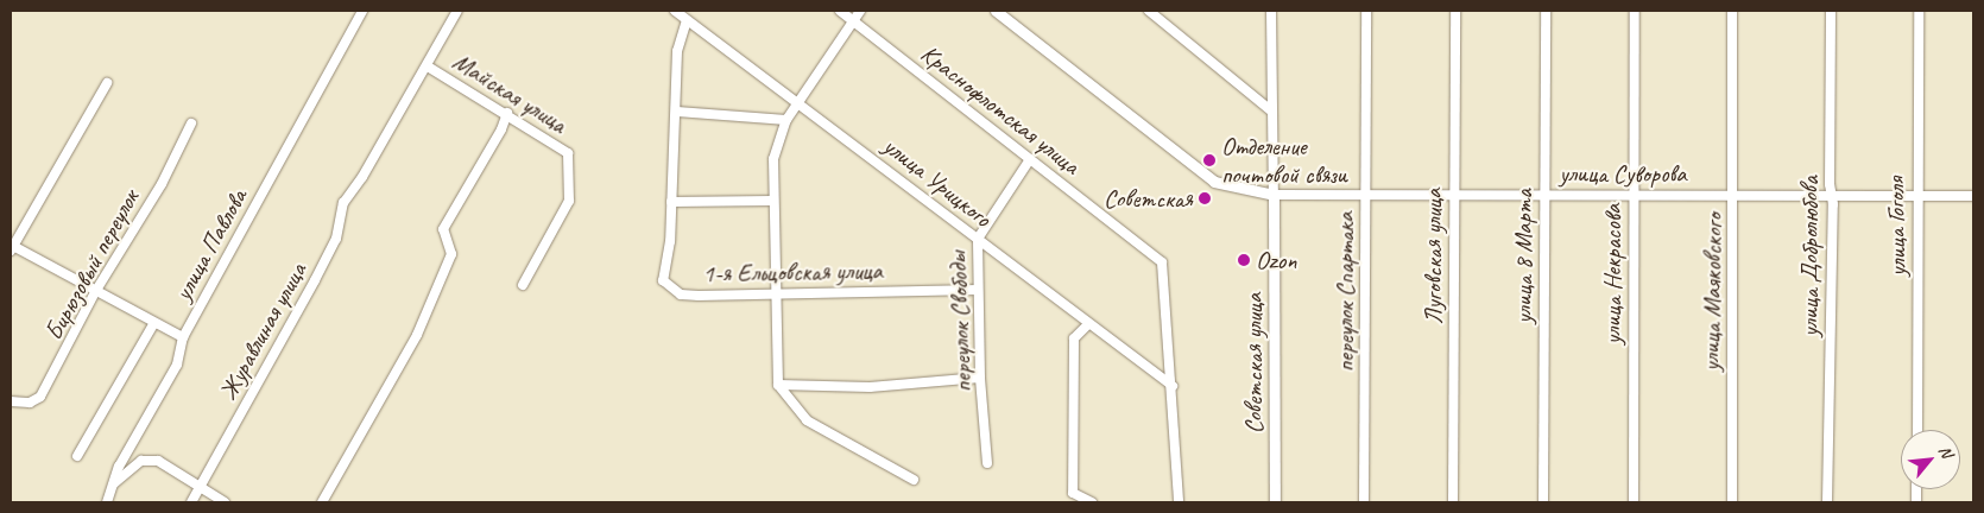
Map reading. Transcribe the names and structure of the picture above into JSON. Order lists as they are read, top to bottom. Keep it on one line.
{"streets":{"street":["Майская улица","Краснофлотская улица","улица Суворова","улица Урицкого","улица Гоголя","улица Павлова","Луговская улица","улица 8 Марта","улица Добролюбова","Бирюзовый переулок","1-я Ельцовская улица","улица Некрасова","переулок Спартака","улица Маяковского","переулок Свободы","Журавлиная улица","Советская улица"]},"crossings":[["Майская улица","Журавлиная улица"],["Краснофлотская улица","улица Урицкого"],["Краснофлотская улица","переулок Свободы"],["улица Суворова","улица Гоголя"],["улица Суворова","Луговская улица"],["улица Суворова","улица 8 Марта"],["улица Суворова","улица Добролюбова"],["улица Суворова","улица Некрасова"],["улица Суворова","переулок Спартака"],["улица Суворова","улица Маяковского"],["улица Суворова","Советская улица"],["улица Урицкого","1-я Ельцовская улица"],["улица Урицкого","переулок Свободы"],["1-я Ельцовская улица","переулок Свободы"]],"places":["Отделение почтовой связи","Советская","Ozon"],"north":"top right"}
